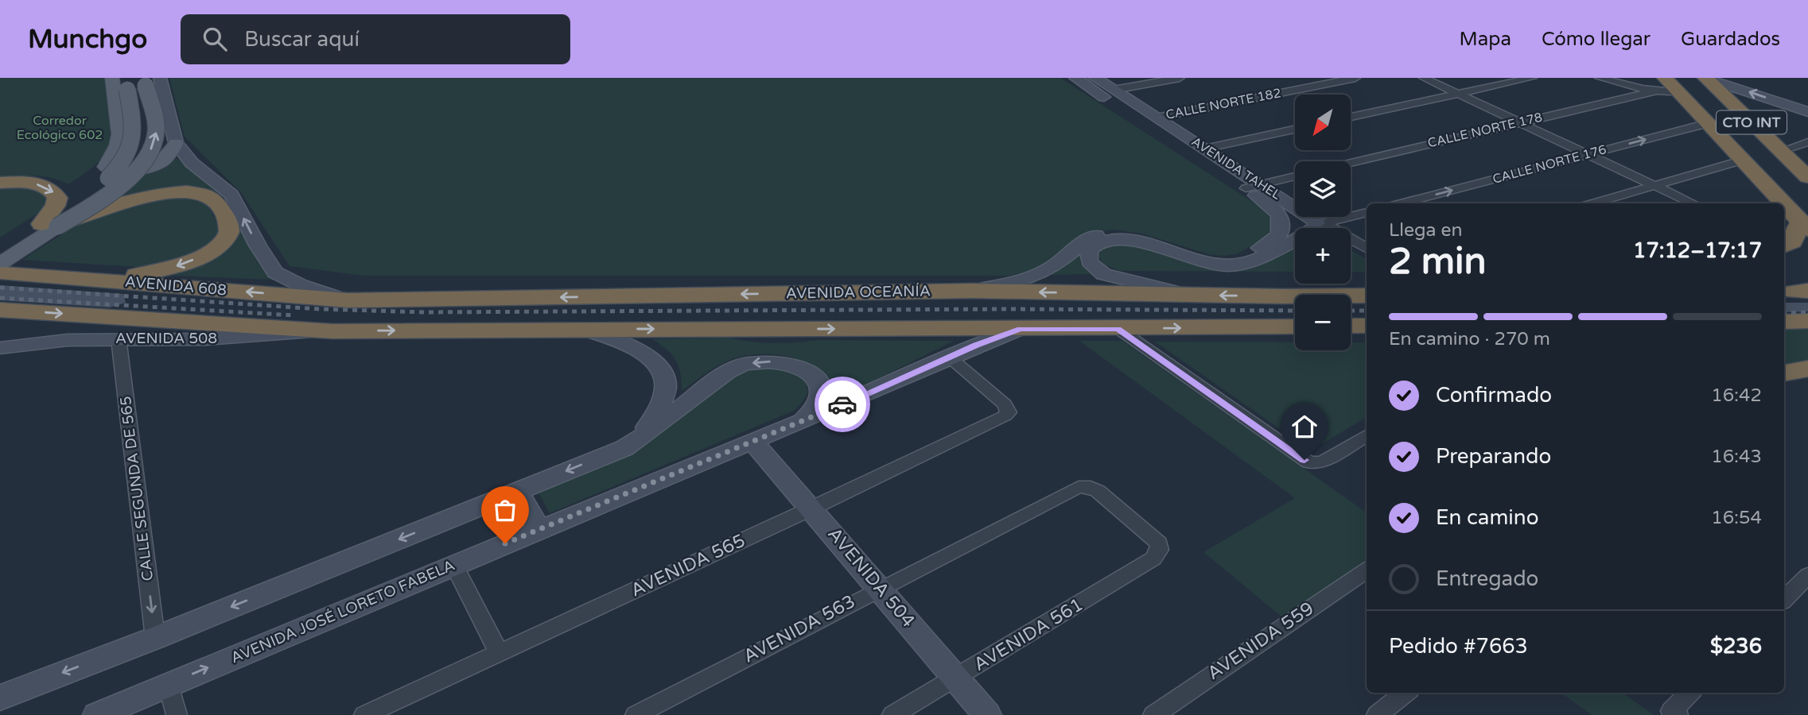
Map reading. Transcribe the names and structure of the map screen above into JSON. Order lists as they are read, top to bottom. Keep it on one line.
{"streets":{"highway":["CTO INT","AVENIDA 608","AVENIDA OCEANÍA"],"main road":["AVENIDA TAHEL","AVENIDA 508","AVENIDA 504","AVENIDA JOSÉ LORETO FABELA"],"street":["CALLE NORTE 182","CALLE NORTE 178","CALLE NORTE 176","CALLE SEGUNDA DE 565","AVENIDA 565","AVENIDA 563","AVENIDA 561","AVENIDA 559"]},"crossings":[["CALLE NORTE 182","AVENIDA TAHEL"],["CTO INT","CALLE NORTE 178"],["CTO INT","CALLE NORTE 176"],["AVENIDA TAHEL","AVENIDA OCEANÍA"],["AVENIDA 608","AVENIDA OCEANÍA"],["AVENIDA 508","CALLE SEGUNDA DE 565"],["AVENIDA 565","AVENIDA 504"],["AVENIDA 565","AVENIDA JOSÉ LORETO FABELA"],["AVENIDA 504","AVENIDA JOSÉ LORETO FABELA"],["AVENIDA 504","AVENIDA 563"],["AVENIDA 504","AVENIDA 561"],["AVENIDA 563","AVENIDA 561"]],"one_way":["CALLE SEGUNDA DE 565"],"parks":["Corredor Ecológico 602"],"north":"bottom left","page":{"header":"Munchgo","search":"Buscar aquí","nav":["Mapa","Cómo llegar","Guardados"],"map_buttons":["+","−"],"heading":["2 min","Llega en","17:12–17:17"],"panel":["Pedido #7663","$236"],"bar":"En camino · 270 m","list":[["Confirmado","16:42"],["Preparando","16:43"],["En camino","16:54"],"Entregado"]}}
